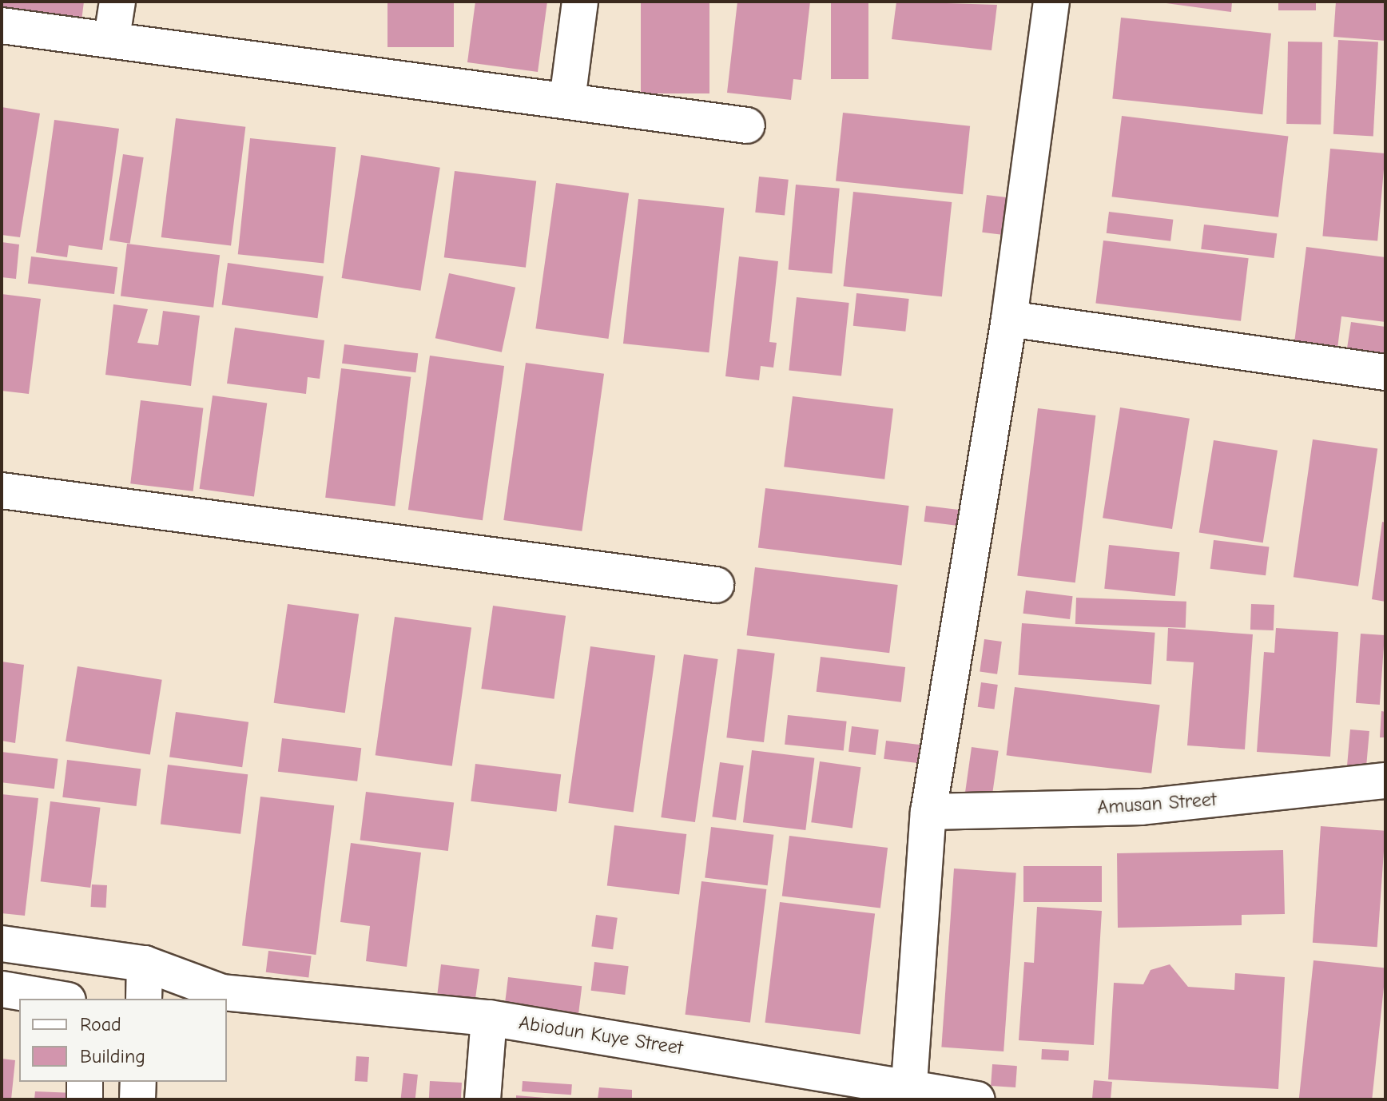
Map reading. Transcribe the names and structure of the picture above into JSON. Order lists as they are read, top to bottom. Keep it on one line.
{"streets":{"street":["Amusan Street","Abiodun Kuye Street"]},"legend":["Road","Building"]}
